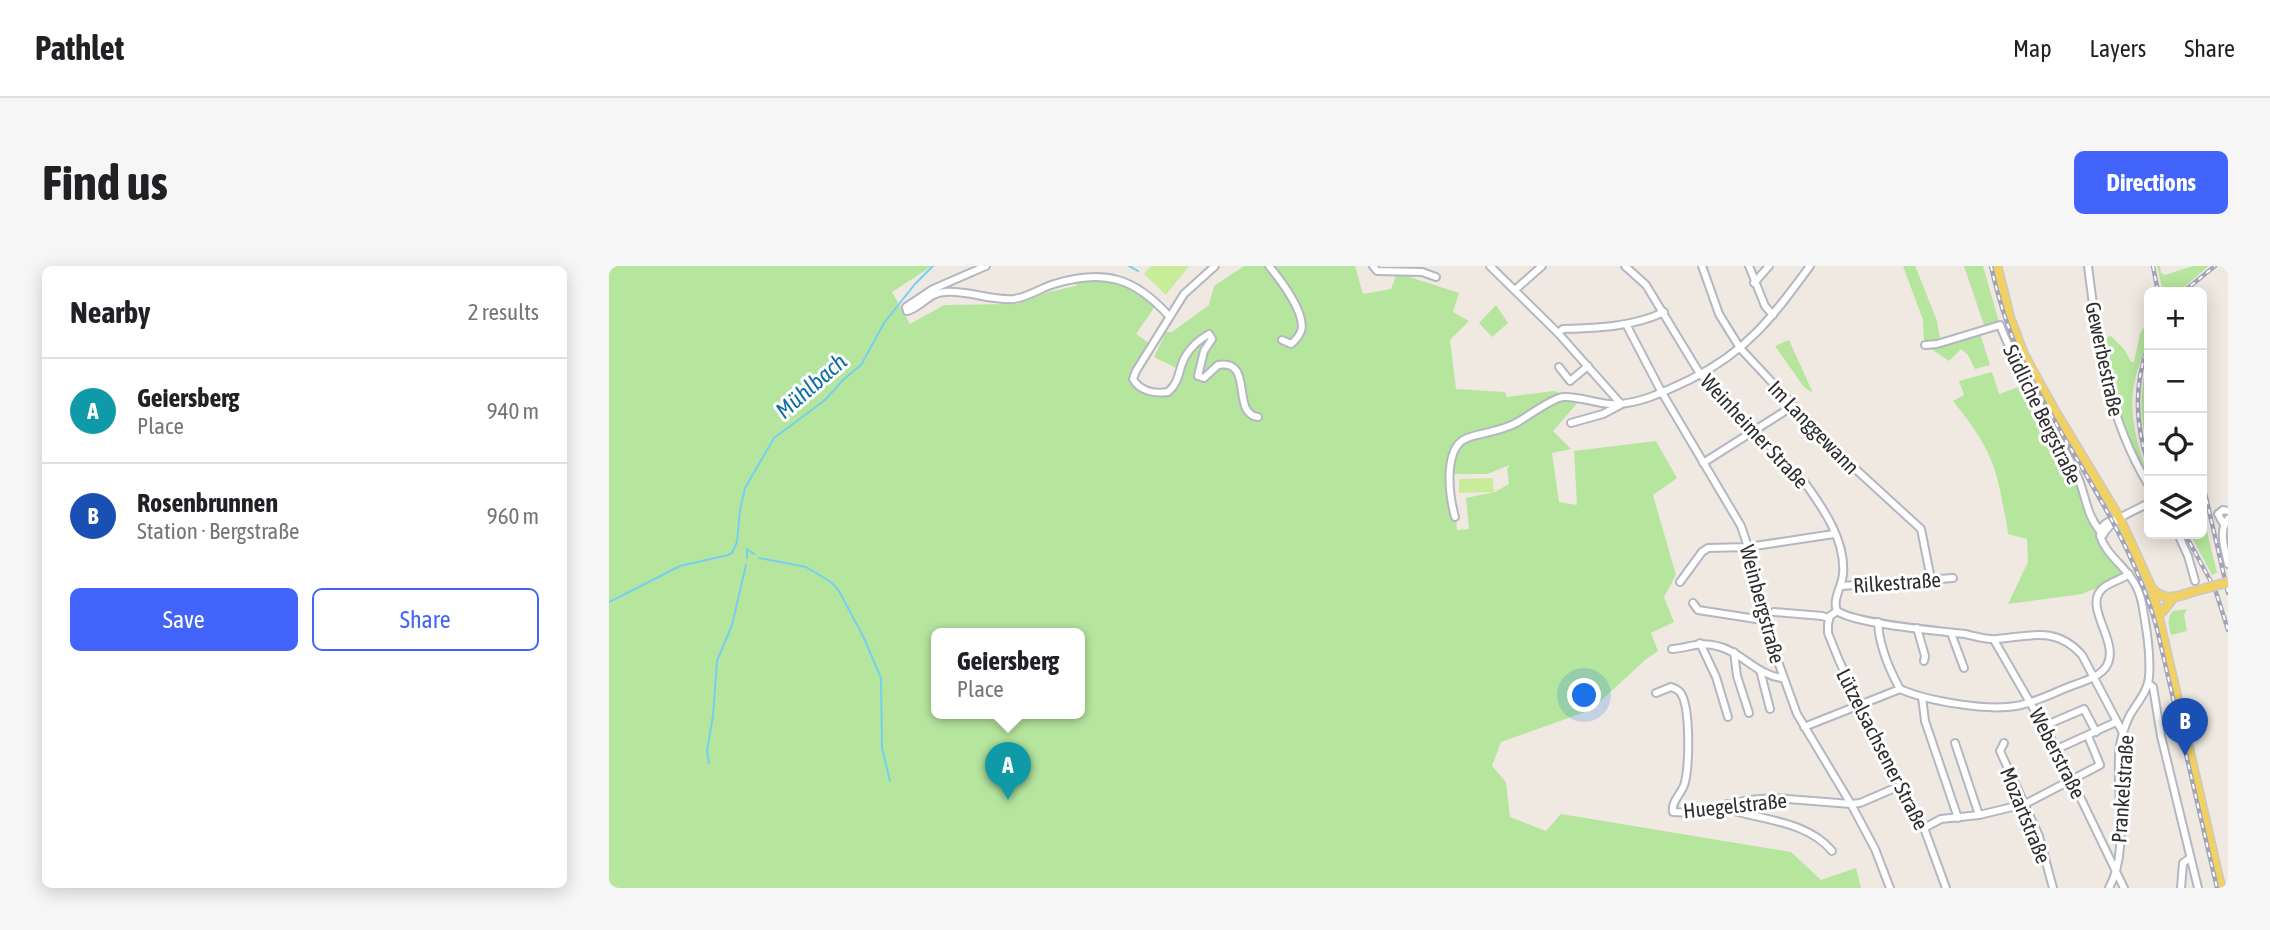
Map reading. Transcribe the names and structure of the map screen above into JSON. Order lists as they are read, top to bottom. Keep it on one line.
{"streets":{"street":["Gewerbestraße","Südliche Bergstraße","Im Langgewann","Weinheimer Straße","Rilkestraße","Weinbergstraße","Lützelsachsener Straße","Weberstraße","Prankelstraße","Huegelstraße","Mozartstraße"]},"crossings":[["Südliche Bergstraße","Prankelstraße"],["Im Langgewann","Rilkestraße"],["Weinheimer Straße","Rilkestraße"],["Weinbergstraße","Huegelstraße"],["Lützelsachsener Straße","Huegelstraße"],["Weberstraße","Prankelstraße"]],"water":["Mühlbach"],"page":{"header":"Pathlet","nav":["Map","Layers","Share"],"buttons":["Directions",["Save","Share"]],"title":"Find us","heading":["Nearby","2 results"],"map_buttons":["+","−"],"list":[{"mark":"A","name":"Geiersberg","note":"Place","value":"940 m"},{"mark":"B","name":"Rosenbrunnen","note":"Station · Bergstraße","value":"960 m"}],"popup":["Geiersberg","Place"],"pins":["B","A"]}}
